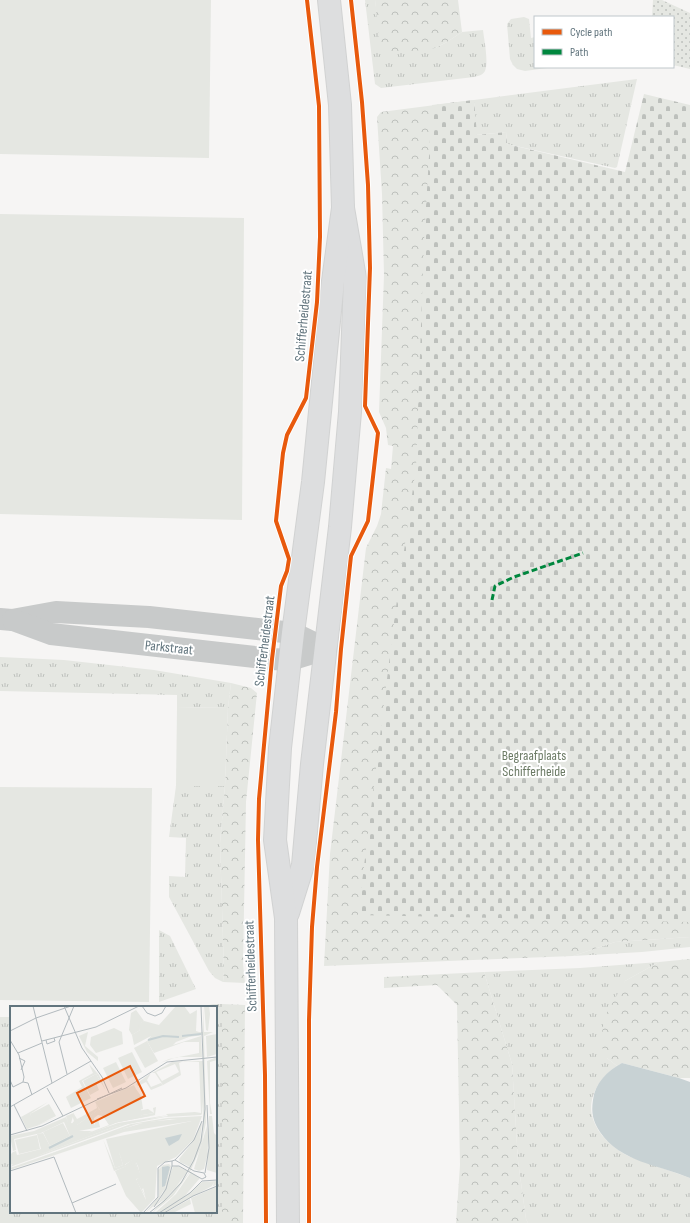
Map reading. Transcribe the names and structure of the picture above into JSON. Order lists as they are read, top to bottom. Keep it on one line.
{"streets":{"street":["Schifferheidestraat","Parkstraat"]},"crossings":[["Schifferheidestraat","Parkstraat"]],"parks":["Begraafplaats Schifferheide"],"legend":["Cycle path","Path"]}
